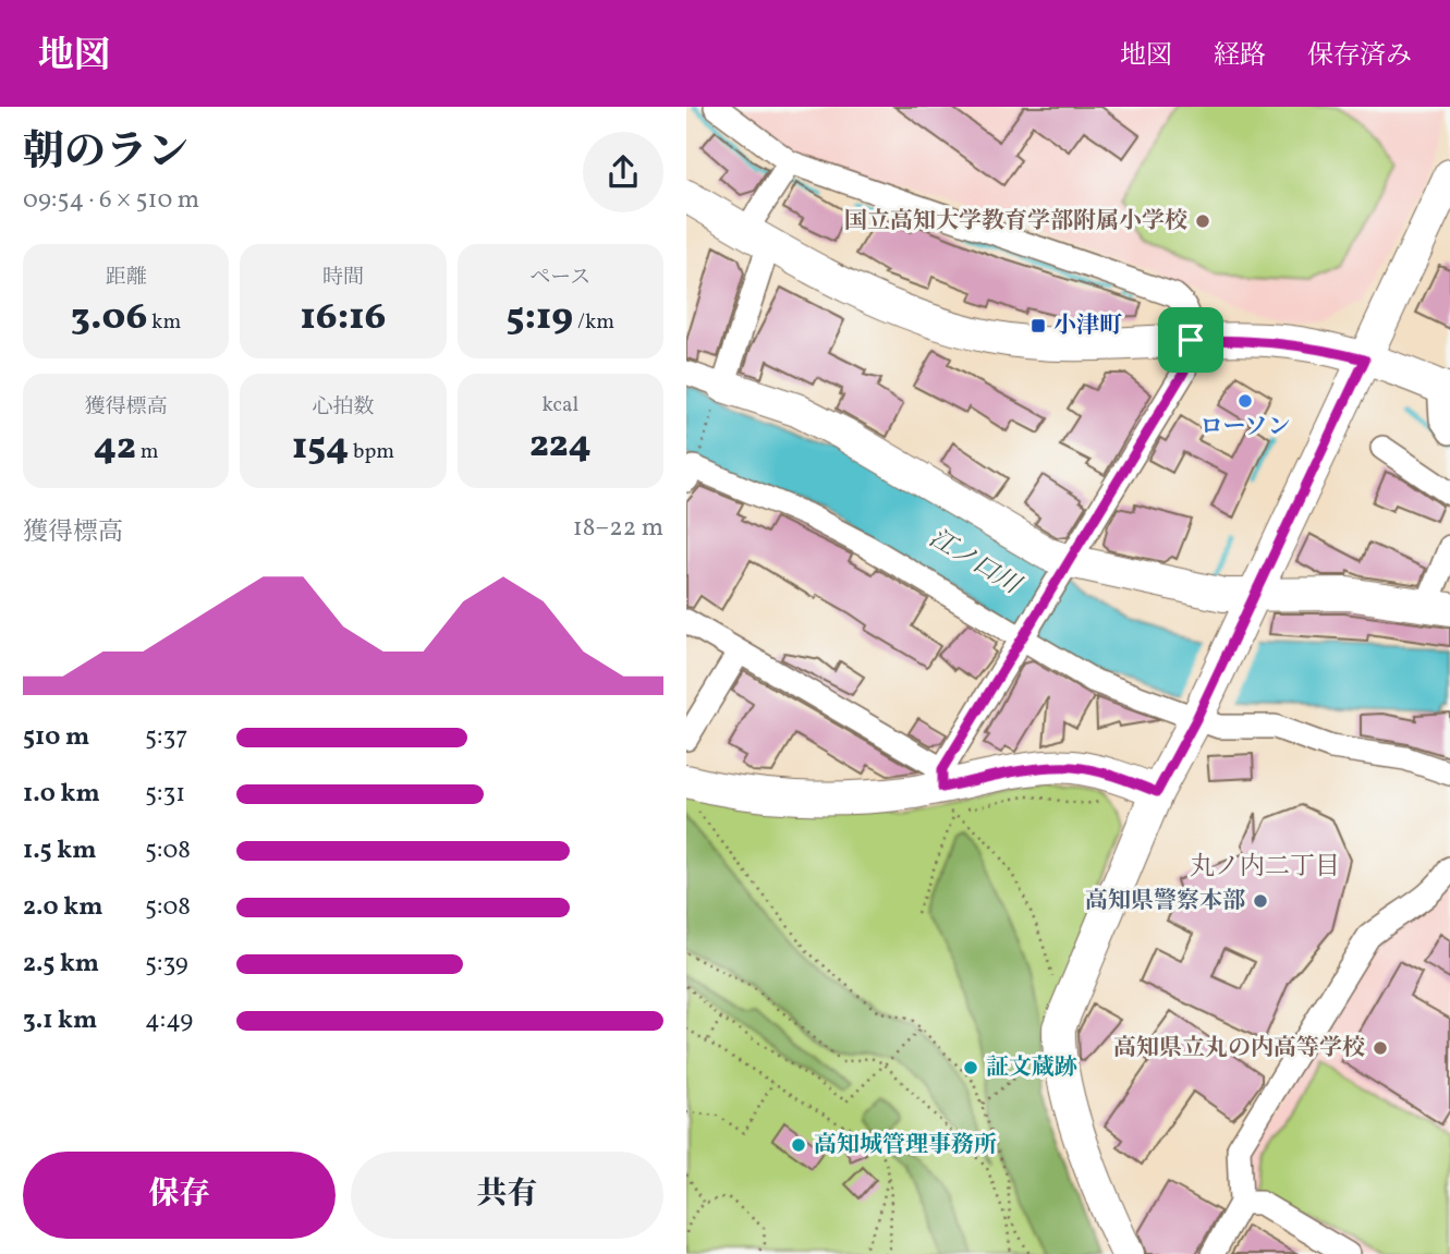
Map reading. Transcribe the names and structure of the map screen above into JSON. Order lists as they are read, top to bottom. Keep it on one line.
{"districts":["丸ノ内二丁目"],"water":["江ノ口川"],"places":{"other":["国立高知大学教育学部附属小学校","ローソン","高知県警察本部","高知県立丸の内高等学校","証文蔵跡","高知城管理事務所"],"transit":["小津町"]},"page":{"header":"地図","nav":["地図","経路","保存済み"],"heading":["朝のラン","09:54 · 6 × 510 m"],"stats":[["距離","3.06 km"],["時間","16:16"],["ペース","5:19 /km"],["獲得標高","42 m"],["心拍数","154 bpm"],["kcal","224"]],"chart":["獲得標高","18–22 m"],"list":[{"name":"510 m","note":"5:37"},{"name":"1.0 km","note":"5:31"},{"name":"1.5 km","note":"5:08"},{"name":"2.0 km","note":"5:08"},{"name":"2.5 km","note":"5:39"},{"name":"3.1 km","note":"4:49"}],"buttons":["保存","共有"]}}
